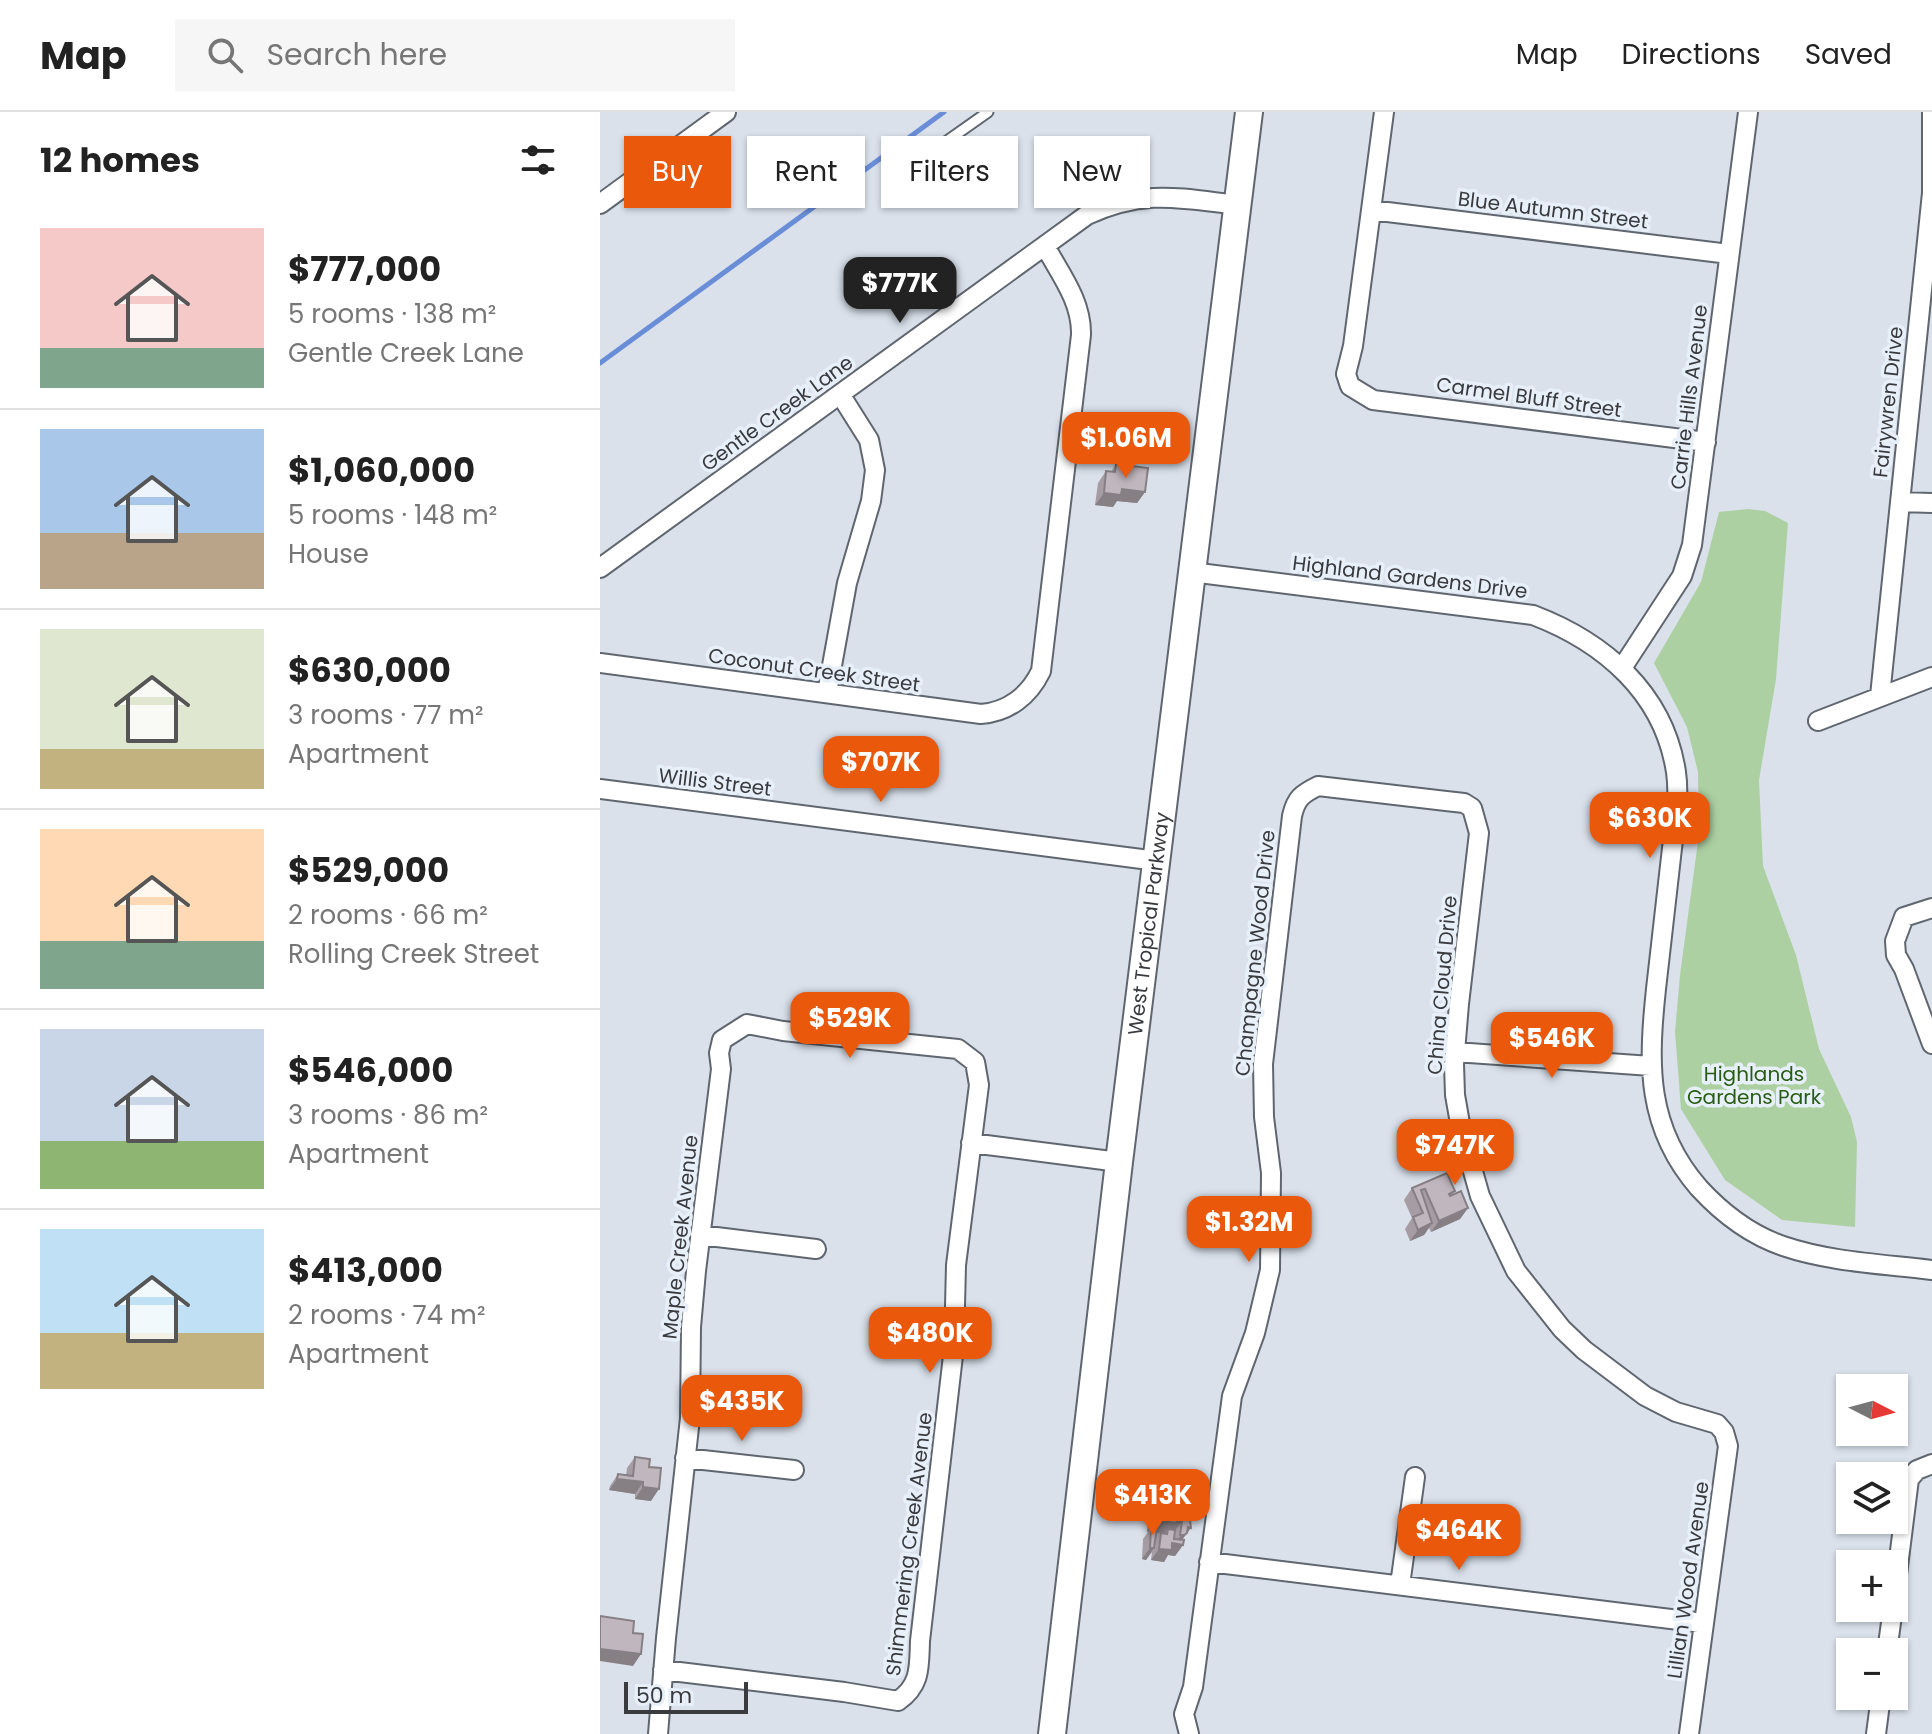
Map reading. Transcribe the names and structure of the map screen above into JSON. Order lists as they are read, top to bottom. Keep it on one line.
{"streets":{"main road":["West Tropical Parkway"],"street":["Blue Autumn Street","Carmel Bluff Street","Carrie Hills Avenue","Fairywren Drive","Gentle Creek Lane","Highland Gardens Drive","Coconut Creek Street","Willis Street","Champagne Wood Drive","China Cloud Drive","Maple Creek Avenue","Shimmering Creek Avenue","Lillian Wood Avenue"]},"crossings":[["Blue Autumn Street","Carmel Bluff Street"],["Blue Autumn Street","Carrie Hills Avenue"],["Carmel Bluff Street","Carrie Hills Avenue"],["Carrie Hills Avenue","Highland Gardens Drive"],["Gentle Creek Lane","Coconut Creek Street"],["Gentle Creek Lane","West Tropical Parkway"],["Highland Gardens Drive","West Tropical Parkway"],["Willis Street","West Tropical Parkway"],["Champagne Wood Drive","China Cloud Drive"],["China Cloud Drive","Lillian Wood Avenue"],["Maple Creek Avenue","Shimmering Creek Avenue"]],"parks":["Highlands Gardens Park"],"scale_bar":"50 m","north":"right","page":{"header":"Map","search":"Search here","nav":["Map","Directions","Saved"],"heading":"12 homes","chip":["Buy","Rent","Filters","New"],"list":[{"name":"$777,000","note":"5 rooms · 138 m² · Gentle Creek Lane"},{"name":"$1,060,000","note":"5 rooms · 148 m² · House"},{"name":"$630,000","note":"3 rooms · 77 m² · Apartment"},{"name":"$529,000","note":"2 rooms · 66 m² · Rolling Creek Street"},{"name":"$546,000","note":"3 rooms · 86 m² · Apartment"},{"name":"$413,000","note":"2 rooms · 74 m² · Apartment"}],"price":["$777K","$1.06M","$707K","$630K","$529K","$546K","$747K","$1.32M","$480K","$435K","$413K","$464K"],"map_buttons":["+","−"],"scale":"50 m"}}
